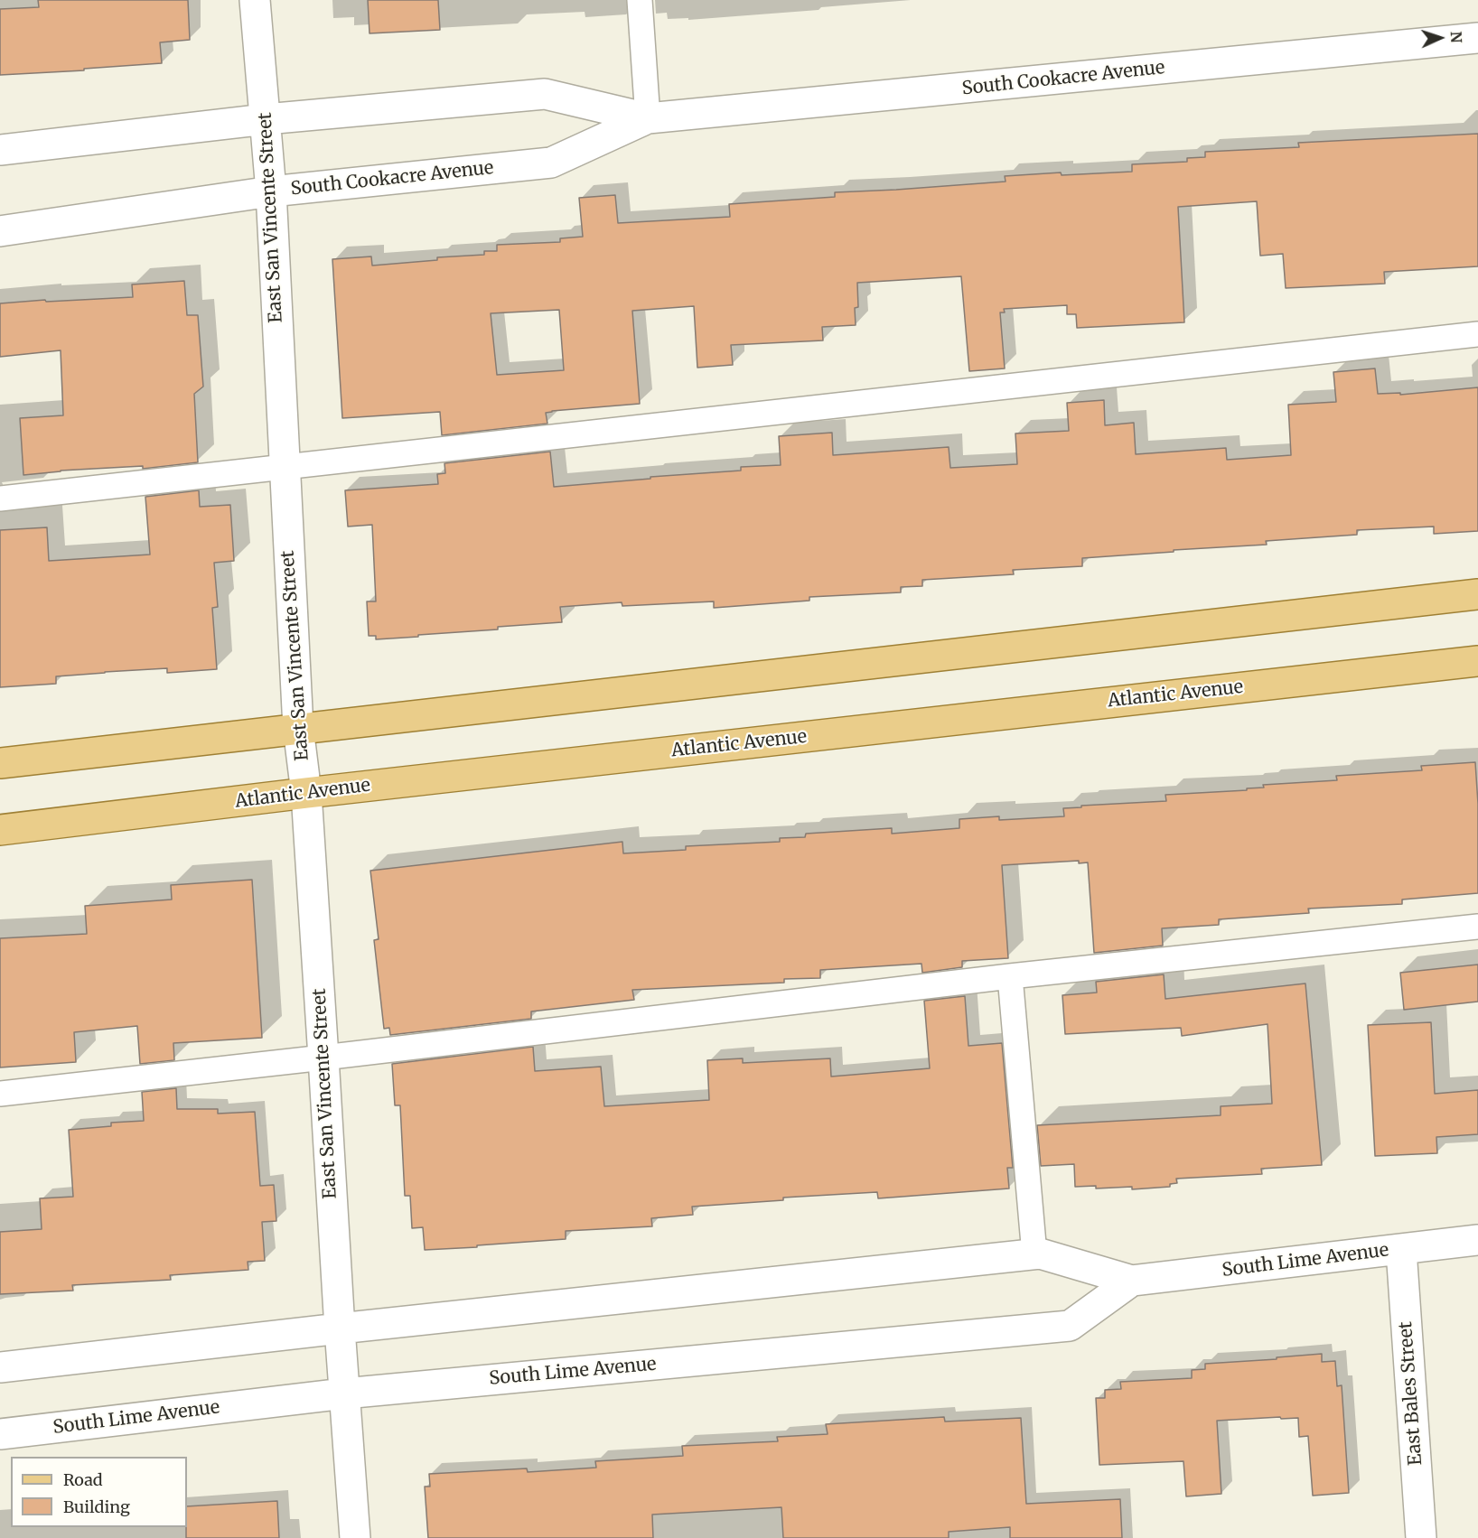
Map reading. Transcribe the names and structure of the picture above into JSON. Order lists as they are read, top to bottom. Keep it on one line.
{"streets":{"main road":["Atlantic Avenue"],"street":["South Cookacre Avenue","East San Vincente Street","South Lime Avenue","East Bales Street"]},"crossings":[["South Cookacre Avenue","East San Vincente Street"],["East San Vincente Street","Atlantic Avenue"],["East San Vincente Street","South Lime Avenue"],["South Lime Avenue","East Bales Street"]],"legend":["Road","Building"],"north":"right"}
